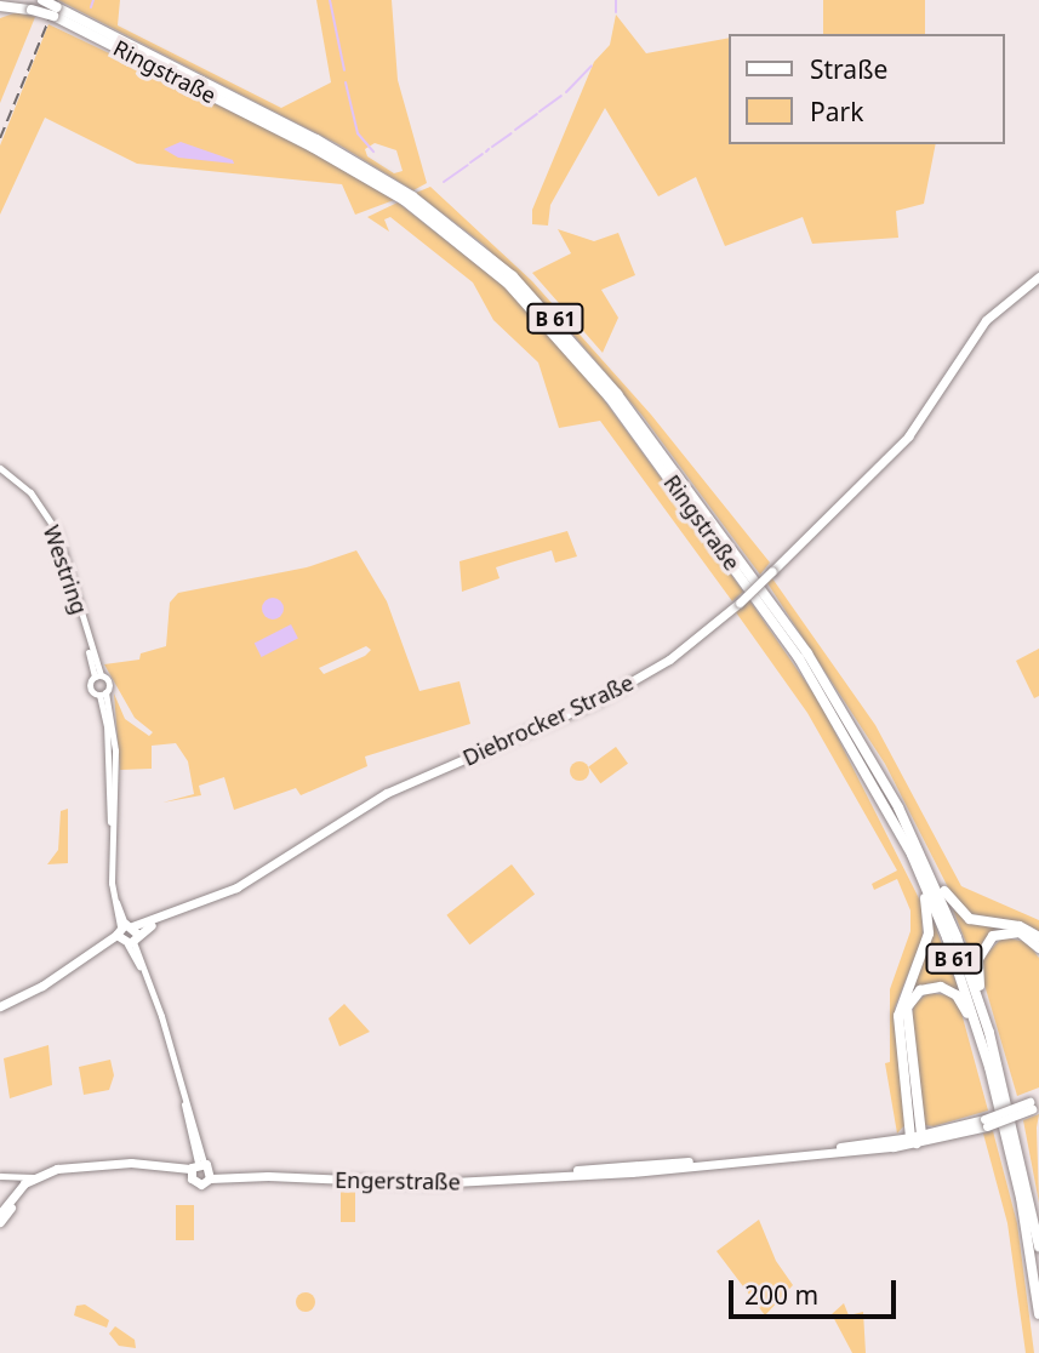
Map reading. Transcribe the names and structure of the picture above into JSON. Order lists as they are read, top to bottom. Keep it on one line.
{"streets":{"highway":["Ringstraße","B 61"],"main road":["Diebrocker Straße","Engerstraße"],"street":["Westring"]},"crossings":[["Ringstraße","B 61"]],"legend":["Straße","Park"],"scale_bar":"200 m"}
